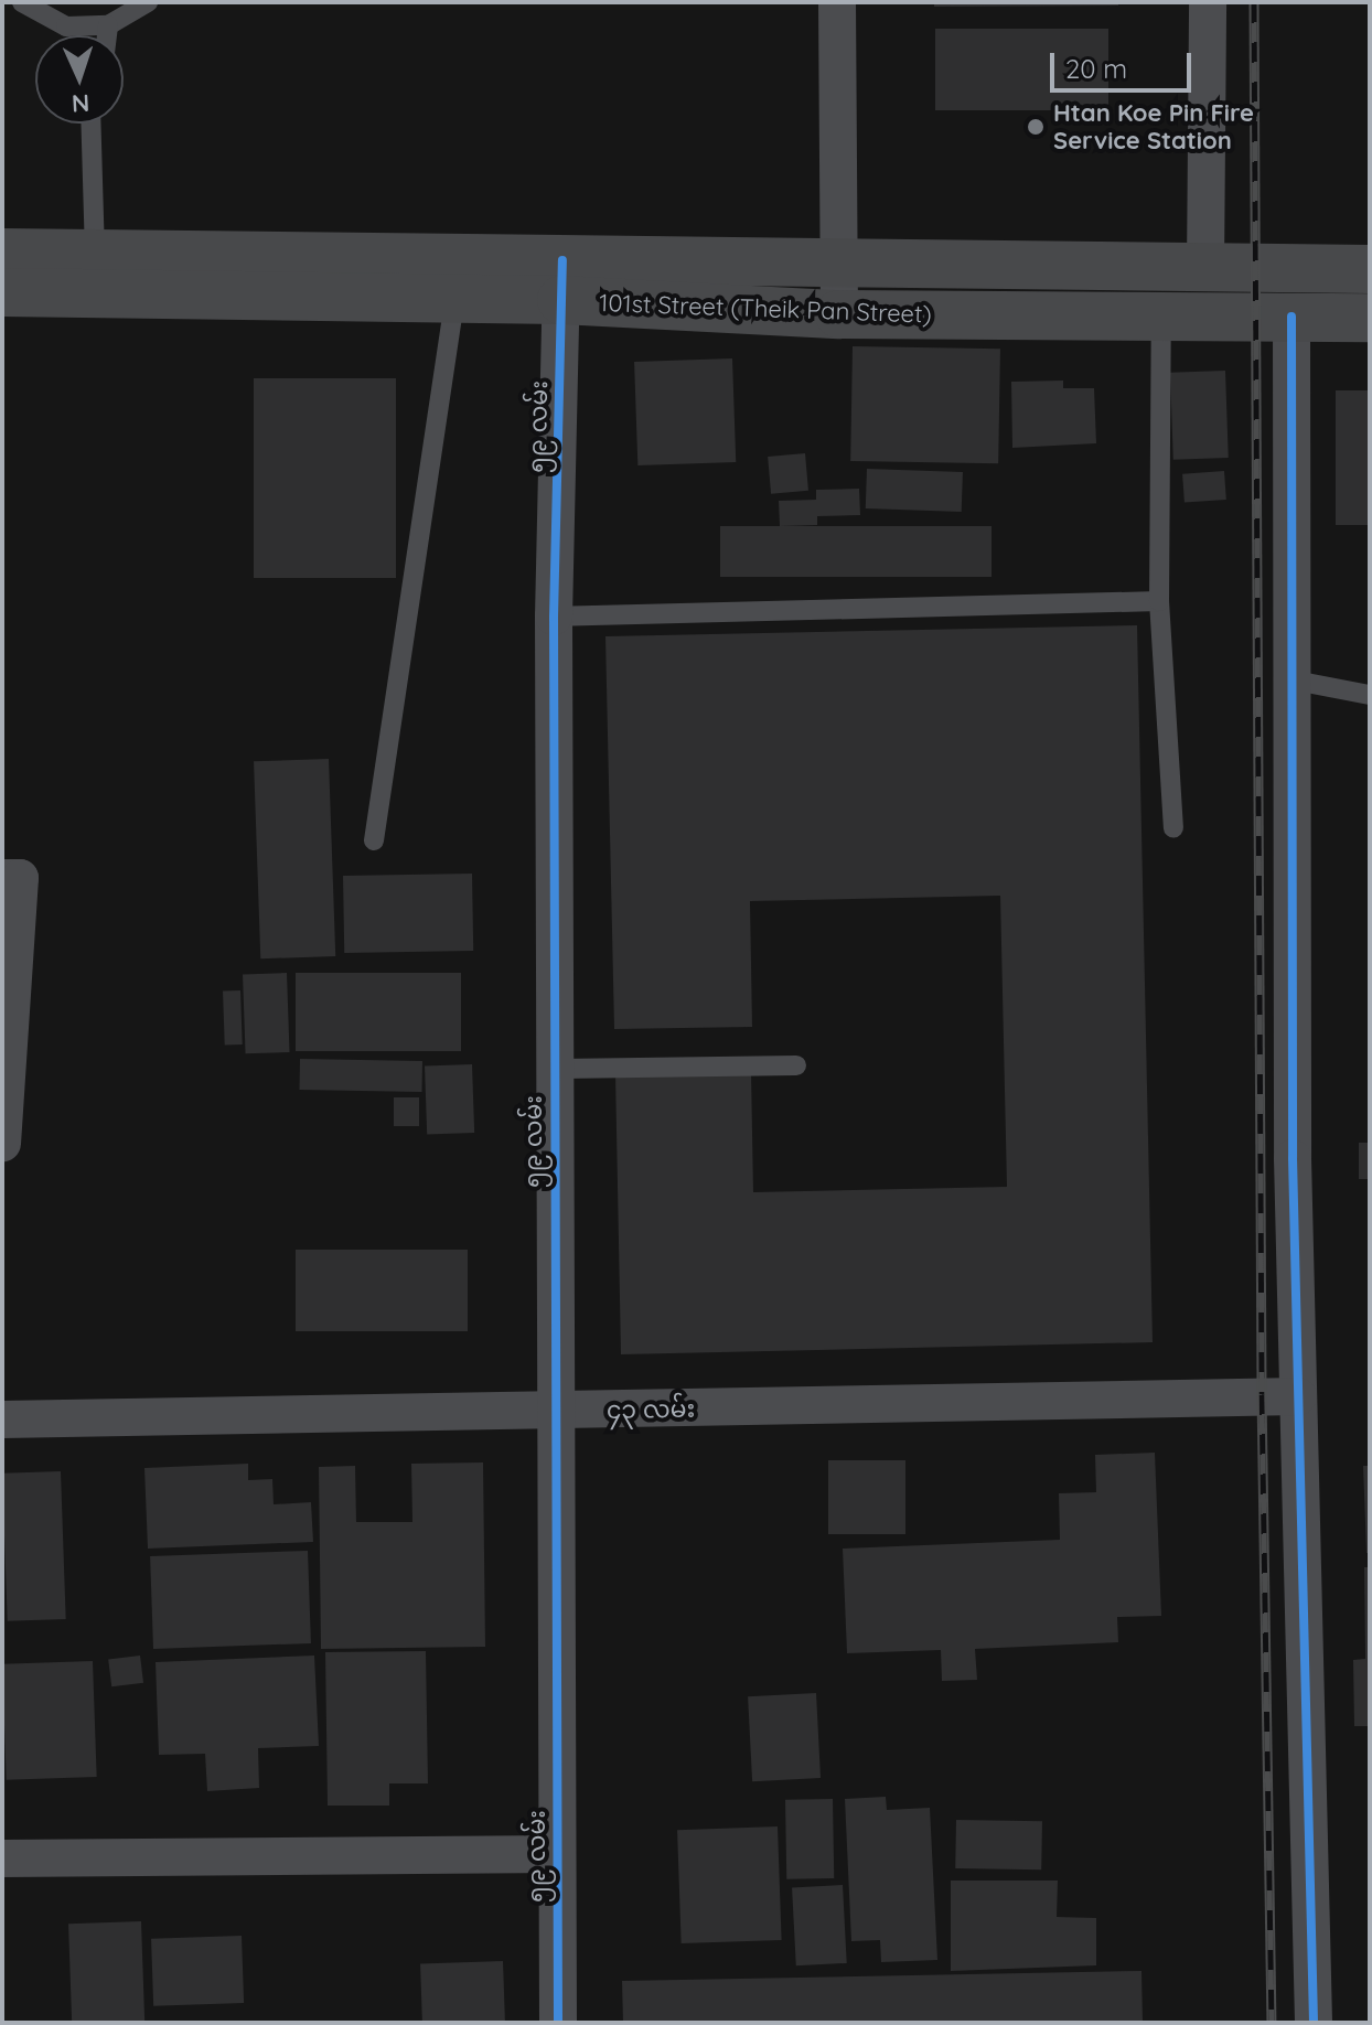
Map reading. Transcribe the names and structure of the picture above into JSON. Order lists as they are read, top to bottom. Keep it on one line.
{"streets":{"main road":["101st Street (Theik Pan Street)"],"street":["၅၉ လမ်း","၄၃ လမ်း"]},"crossings":[["101st Street (Theik Pan Street)","၅၉ လမ်း"],["၅၉ လမ်း","၄၃ လမ်း"]],"places":["Htan Koe Pin Fire Service Station"],"scale_bar":"20 m","north":"bottom"}
